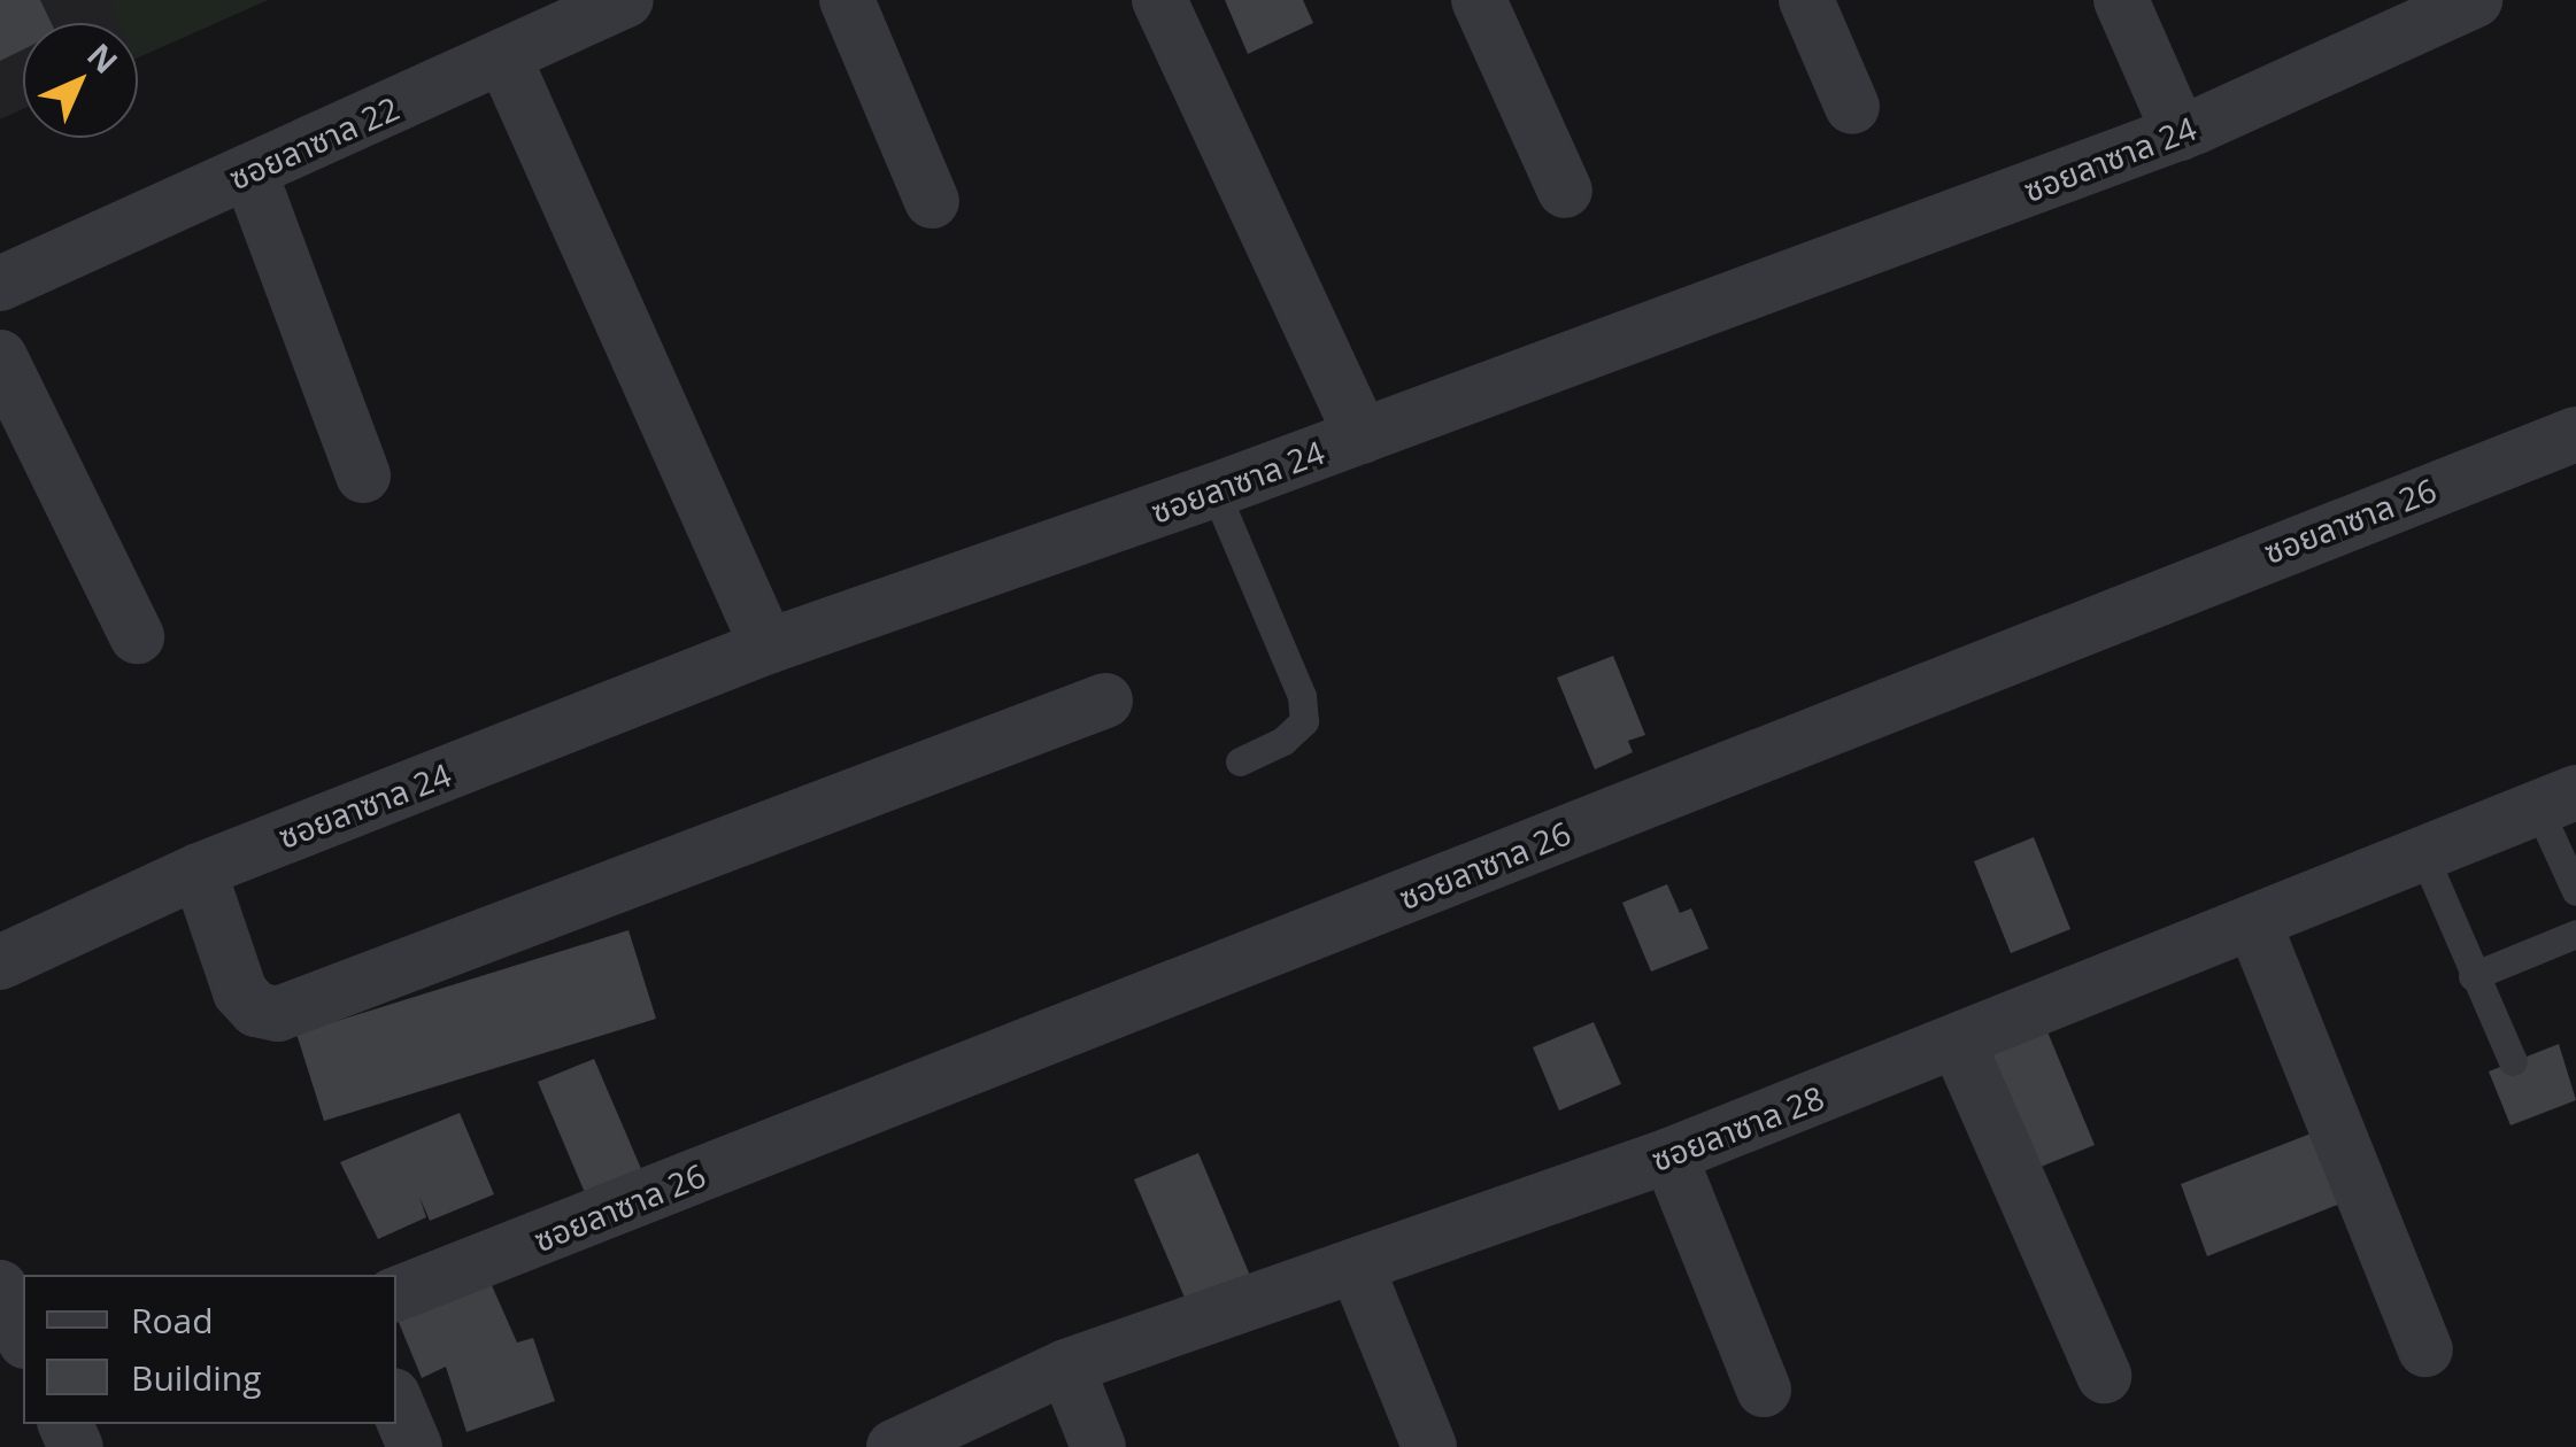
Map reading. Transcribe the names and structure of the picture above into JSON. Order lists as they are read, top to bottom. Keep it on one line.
{"streets":{"street":["ซอยลาซาล 22","ซอยลาซาล 24","ซอยลาซาล 26","ซอยลาซาล 28"]},"legend":["Road","Building"],"north":"top right"}
